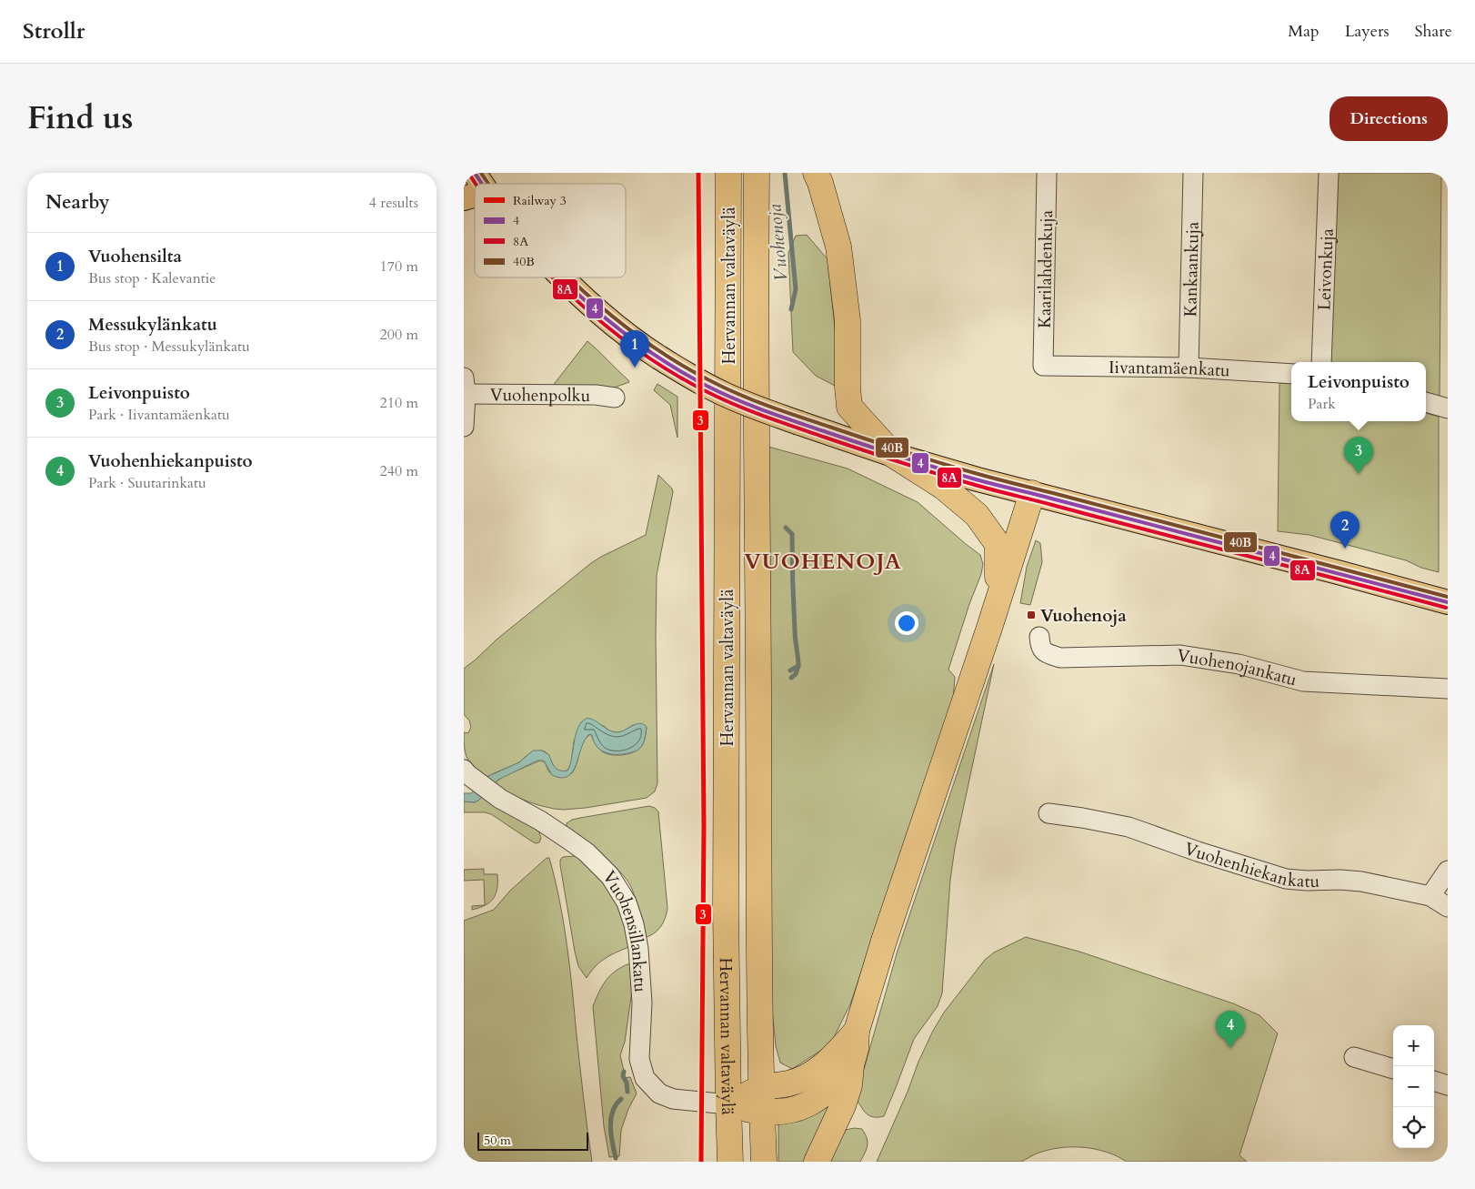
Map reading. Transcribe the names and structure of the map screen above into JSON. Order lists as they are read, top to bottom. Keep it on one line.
{"streets":{"highway":["Hervannan valtaväylä"],"street":["Kaarilahdenkuja","Leivonkuja","Kankaankuja","Iivantamäenkatu","Vuohenpolku","Vuohenojankatu","Vuohenhiekankatu","Vuohensillankatu"]},"crossings":[["Kaarilahdenkuja","Iivantamäenkatu"],["Kankaankuja","Iivantamäenkatu"],["Hervannan valtaväylä","Vuohensillankatu"]],"districts":["VUOHENOJA"],"water":["Vuohenoja"],"places":{"transit":["Vuohenoja"]},"lines":["rail line 3","transit line 4","transit line 40B","transit line 8A"],"legend":["Railway 3","4","8A","40B"],"scale_bar":"50 m","page":{"header":"Strollr","nav":["Map","Layers","Share"],"title":"Find us","buttons":"Directions","heading":["Nearby","4 results"],"list":[{"mark":"1","name":"Vuohensilta","note":"Bus stop · Kalevantie","value":"170 m"},{"mark":"2","name":"Messukylänkatu","note":"Bus stop · Messukylänkatu","value":"200 m"},{"mark":"3","name":"Leivonpuisto","note":"Park · Iivantamäenkatu","value":"210 m"},{"mark":"4","name":"Vuohenhiekanpuisto","note":"Park · Suutarinkatu","value":"240 m"}],"pins":["1","3","2","4"],"popup":["Leivonpuisto","Park"],"map_buttons":["+","−"],"scale":"50 m"}}
